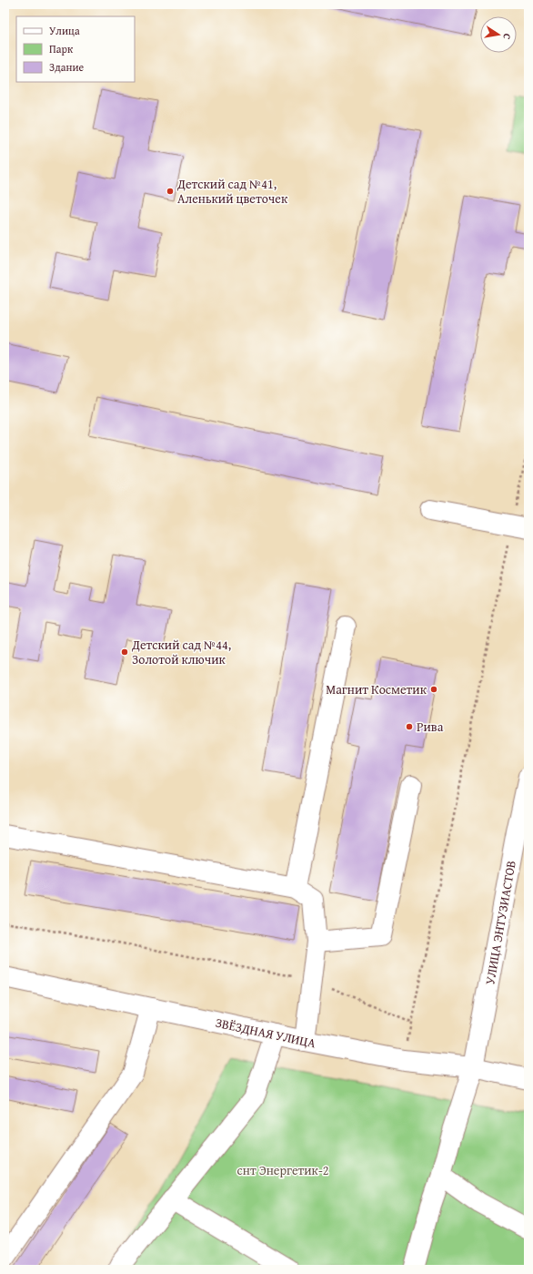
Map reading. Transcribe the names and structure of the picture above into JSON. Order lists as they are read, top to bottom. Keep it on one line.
{"streets":{"street":["УЛИЦА ЭНТУЗИАСТОВ","ЗВЁЗДНАЯ УЛИЦА"]},"crossings":[["УЛИЦА ЭНТУЗИАСТОВ","ЗВЁЗДНАЯ УЛИЦА"]],"parks":["снт Энергетик-2"],"places":["Детский сад №41, Аленький цветочек","Детский сад №44, Золотой ключик","Магнит Косметик","Рива"],"legend":["Улица","Парк","Здание"],"north":"right"}
